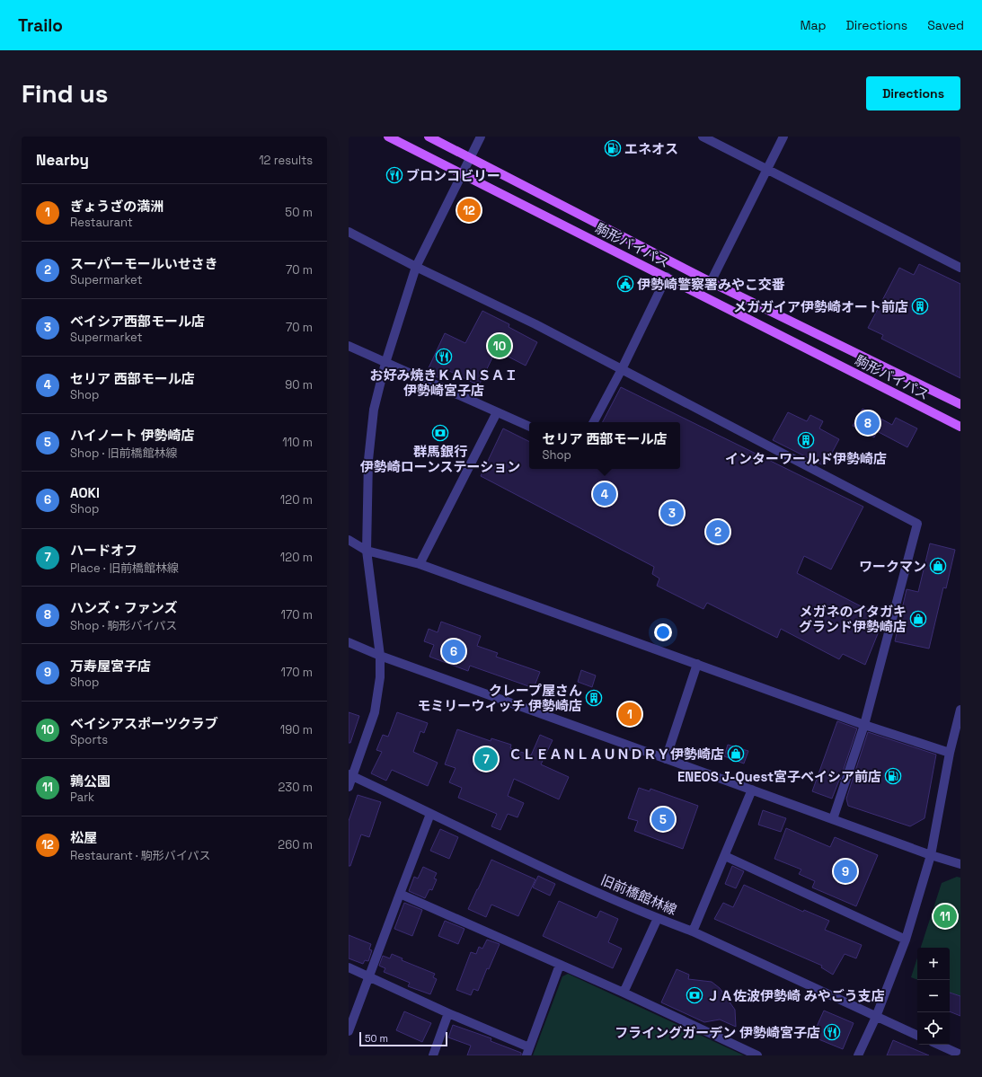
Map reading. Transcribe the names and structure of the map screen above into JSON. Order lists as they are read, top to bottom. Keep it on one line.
{"streets":{"main road":["駒形バイパス"],"street":["旧前橋館林線"]},"places":{"fuel station":["エネオス","ENEOS J-Quest宮子ベイシア前店"],"restaurant":["ブロンコビリー","お好み焼きＫＡＮＳＡＩ 伊勢崎宮子店","フライングガーデン 伊勢崎宮子店"],"public building":["伊勢崎警察署みやこ交番"],"building":["メガガイア伊勢崎オート前店","インターワールド伊勢崎店","クレープ屋さん モミリーウィッチ 伊勢崎店"],"bank":["群馬銀行 伊勢崎ローンステーション","ＪＡ佐波伊勢崎 みやごう支店"],"shop":["ワークマン","メガネのイタガキ グランド伊勢崎店","ＣＬＥＡＮＬＡＵＮＤＲＹ伊勢崎店"]},"scale_bar":"50 m","page":{"header":"Trailo","nav":["Map","Directions","Saved"],"buttons":"Directions","title":"Find us","heading":["Nearby","12 results"],"list":[{"mark":"1","name":"ぎょうざの満洲","note":"Restaurant","value":"50 m"},{"mark":"2","name":"スーパーモールいせさき","note":"Supermarket","value":"70 m"},{"mark":"3","name":"ベイシア西部モール店","note":"Supermarket","value":"70 m"},{"mark":"4","name":"セリア 西部モール店","note":"Shop","value":"90 m"},{"mark":"5","name":"ハイノート 伊勢崎店","note":"Shop · 旧前橋館林線","value":"110 m"},{"mark":"6","name":"AOKI","note":"Shop","value":"120 m"},{"mark":"7","name":"ハードオフ","note":"Place · 旧前橋館林線","value":"120 m"},{"mark":"8","name":"ハンズ・ファンズ","note":"Shop · 駒形バイパス","value":"170 m"},{"mark":"9","name":"万寿屋宮子店","note":"Shop","value":"170 m"},{"mark":"10","name":"ベイシアスポーツクラブ","note":"Sports","value":"190 m"},{"mark":"11","name":"鶉公園","note":"Park","value":"230 m"},{"mark":"12","name":"松屋","note":"Restaurant · 駒形バイパス","value":"260 m"}],"pins":["12","10","8","4","3","2","6","1","7","5","9","11"],"popup":["セリア 西部モール店","Shop"],"map_buttons":["+","−"],"scale":"50 m"}}
